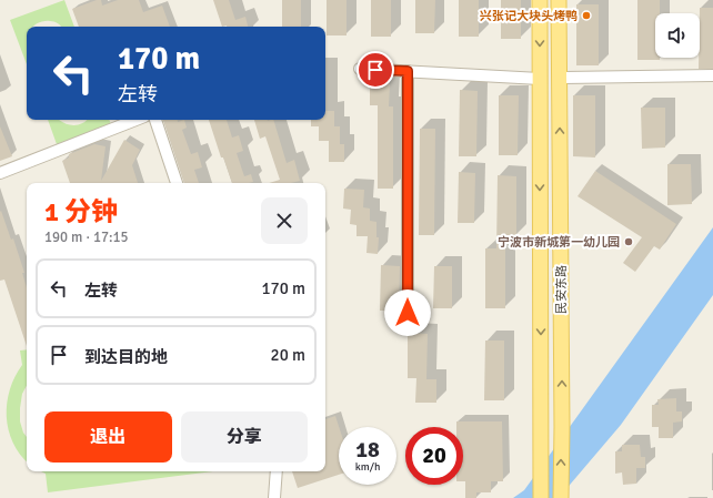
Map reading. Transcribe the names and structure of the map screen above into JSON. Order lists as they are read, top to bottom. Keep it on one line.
{"streets":{"main road":["民安东路"]},"places":["兴张记大块头烤鸭","宁波市新城第一幼儿园"],"page":{"turn":["170 m","左转"],"heading":["1 分钟","190 m · 17:15"],"list":[{"name":"左转","value":"170 m"},{"name":"到达目的地","value":"20 m"}],"buttons":["退出","分享"],"speed":"18 km/h","limit":"20"}}
